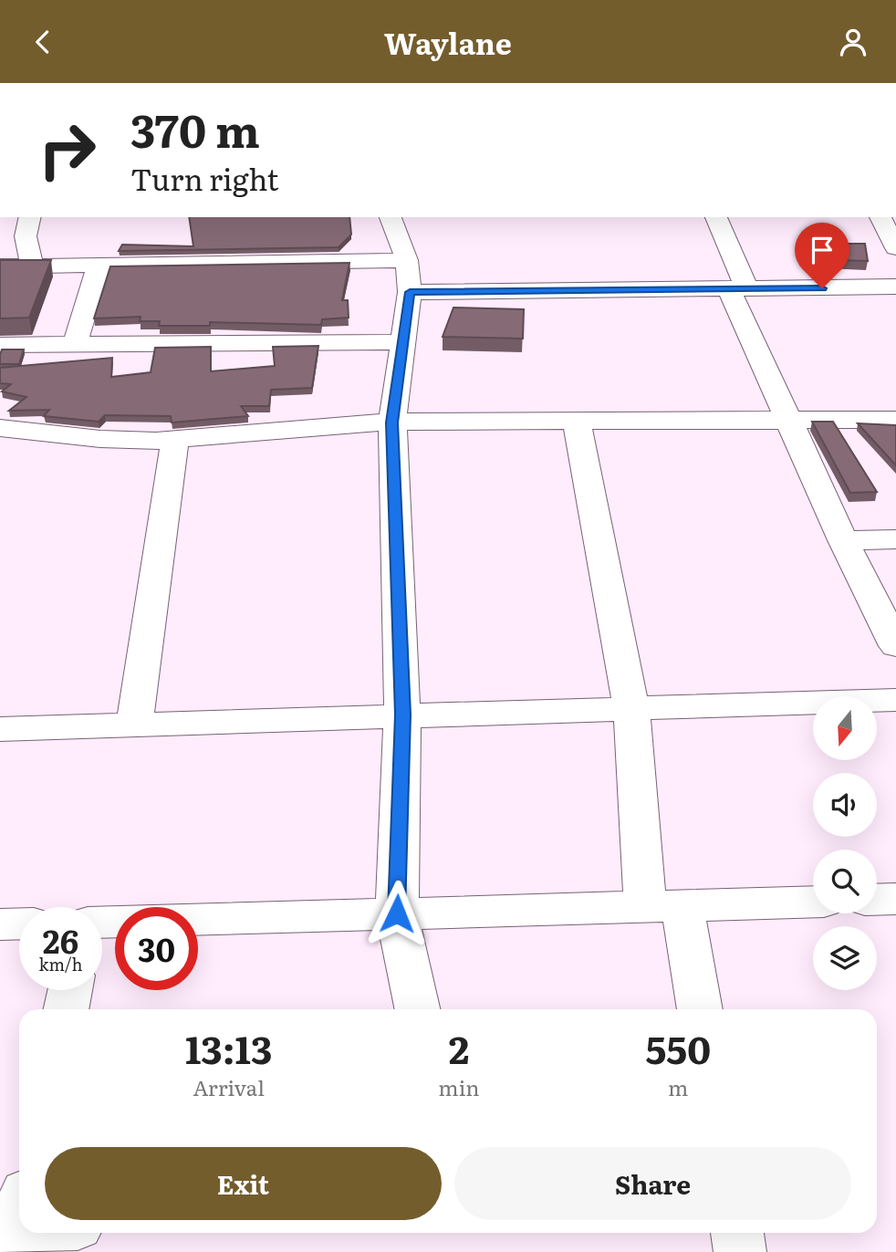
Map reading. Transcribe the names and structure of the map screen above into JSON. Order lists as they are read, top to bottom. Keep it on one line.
{"north":"bottom","page":{"header":"Waylane","turn":["370 m","Turn right"],"speed":"26 km/h","limit":"30","eta":["13:13","Arrival","2","min","550","m"],"buttons":["Exit","Share"]}}
